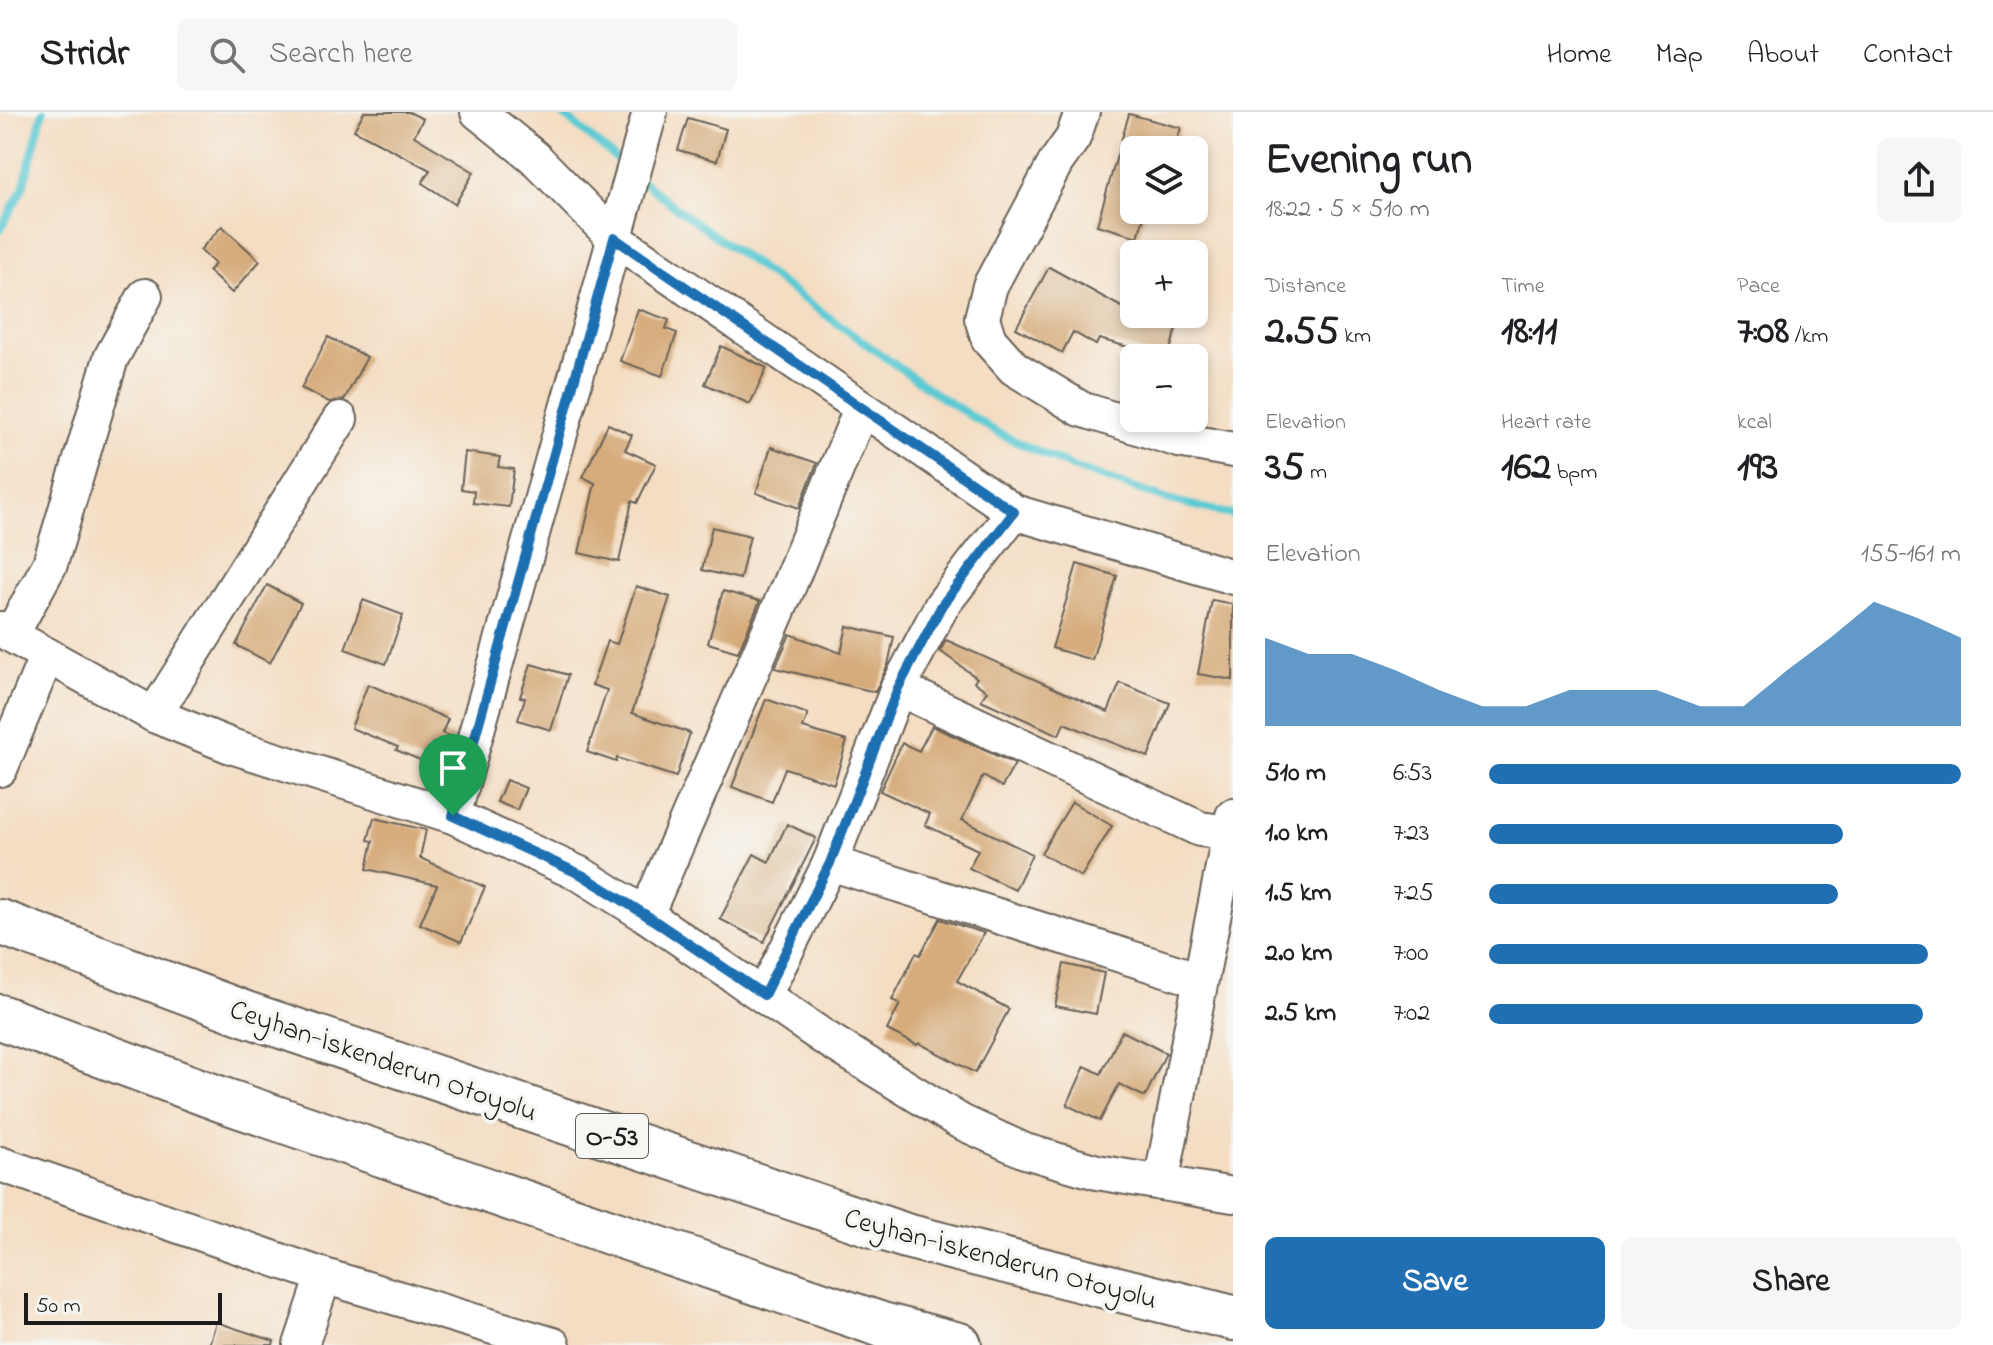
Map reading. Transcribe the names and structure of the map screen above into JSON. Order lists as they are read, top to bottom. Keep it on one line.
{"streets":{"highway":["Ceyhan-İskenderun Otoyolu","O-53"]},"scale_bar":"50 m","page":{"header":"Stridr","search":"Search here","nav":["Home","Map","About","Contact"],"heading":["Evening run","18:22 · 5 × 510 m"],"map_buttons":["+","−"],"stats":[["Distance","2.55 km"],["Time","18:11"],["Pace","7:08 /km"],["Elevation","35 m"],["Heart rate","162 bpm"],["kcal","193"]],"chart":["Elevation","155–161 m"],"list":[{"name":"510 m","note":"6:53"},{"name":"1.0 km","note":"7:23"},{"name":"1.5 km","note":"7:25"},{"name":"2.0 km","note":"7:00"},{"name":"2.5 km","note":"7:02"}],"buttons":["Save","Share"],"scale":"50 m"}}
